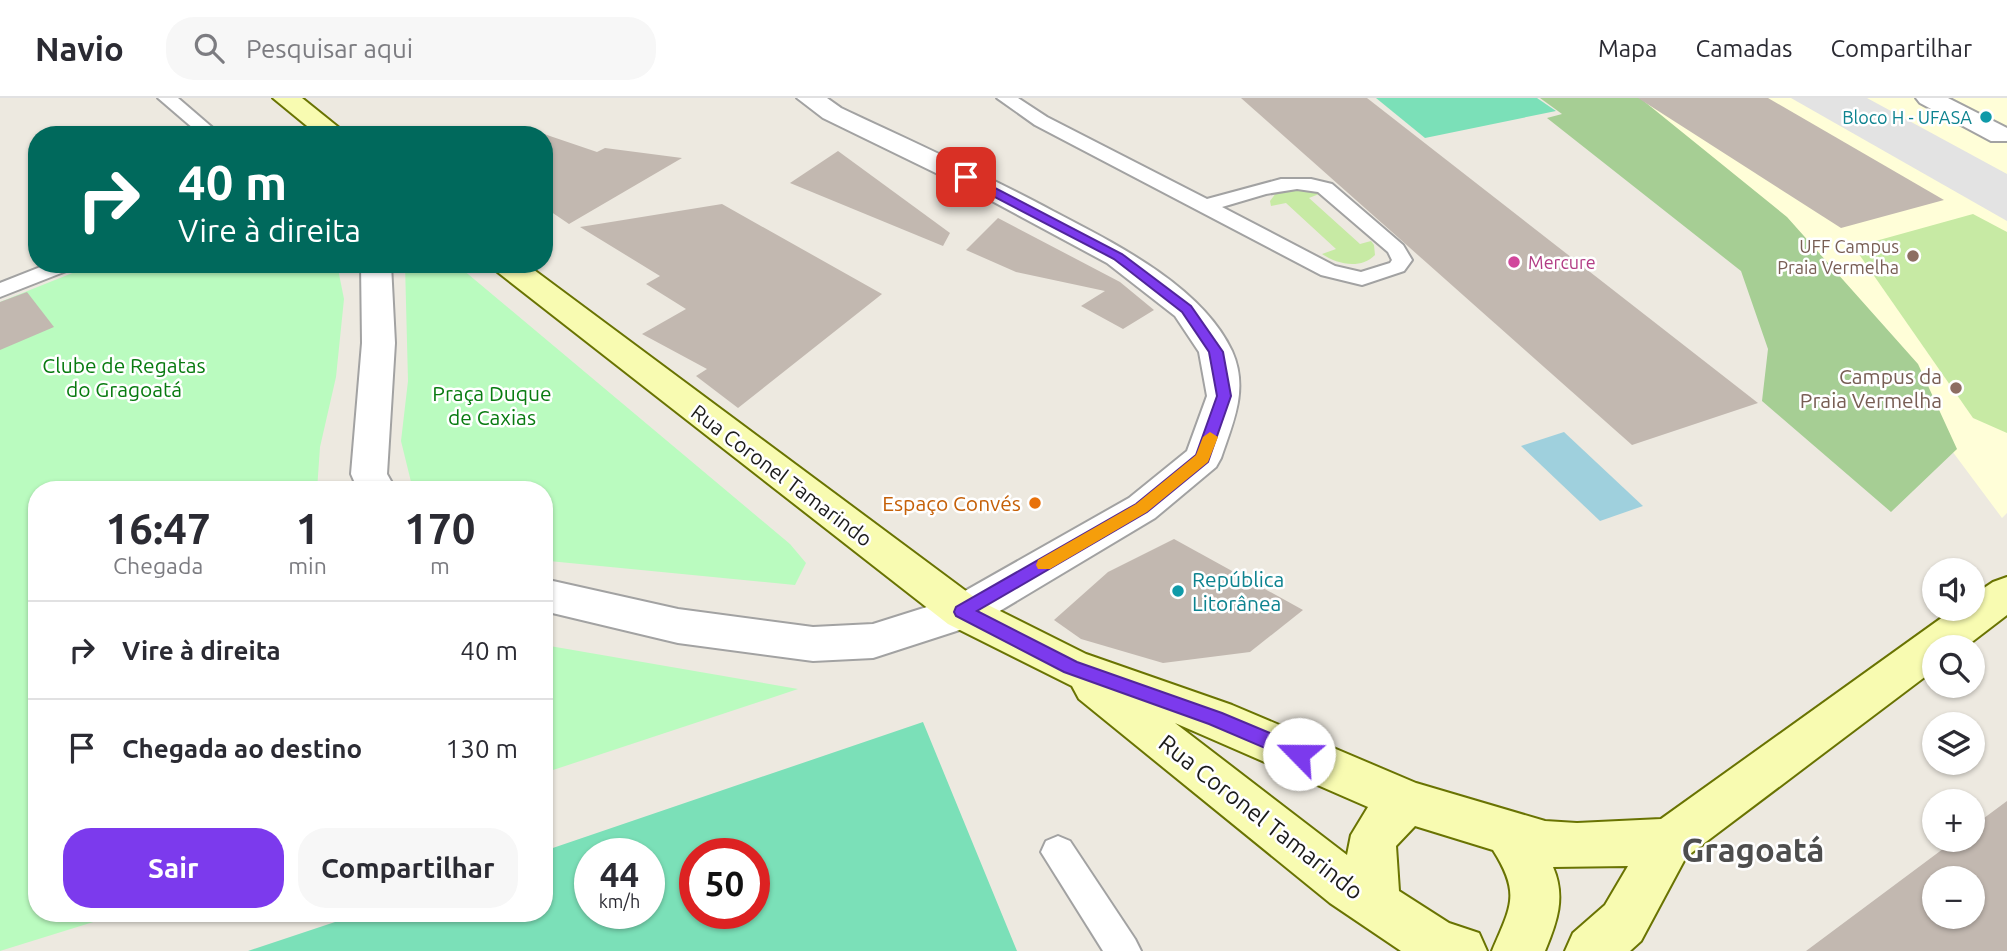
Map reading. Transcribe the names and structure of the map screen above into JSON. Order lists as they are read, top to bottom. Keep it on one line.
{"streets":{"main road":["Rua Coronel Tamarindo"]},"districts":["Gragoatá"],"parks":["Clube de Regatas do Gragoatá","Praça Duque de Caxias"],"places":["Bloco H - UFASA","UFF Campus Praia Vermelha","Mercure","Campus da Praia Vermelha","Espaço Convés","República Litorânea"],"page":{"header":"Navio","search":"Pesquisar aqui","nav":["Mapa","Camadas","Compartilhar"],"turn":["40 m","Vire à direita"],"eta":["16:47","Chegada","1","min","170","m"],"map_buttons":["+","−"],"list":[{"name":"Vire à direita","value":"40 m"},{"name":"Chegada ao destino","value":"130 m"}],"buttons":["Sair","Compartilhar"],"speed":"44 km/h","limit":"50"}}
